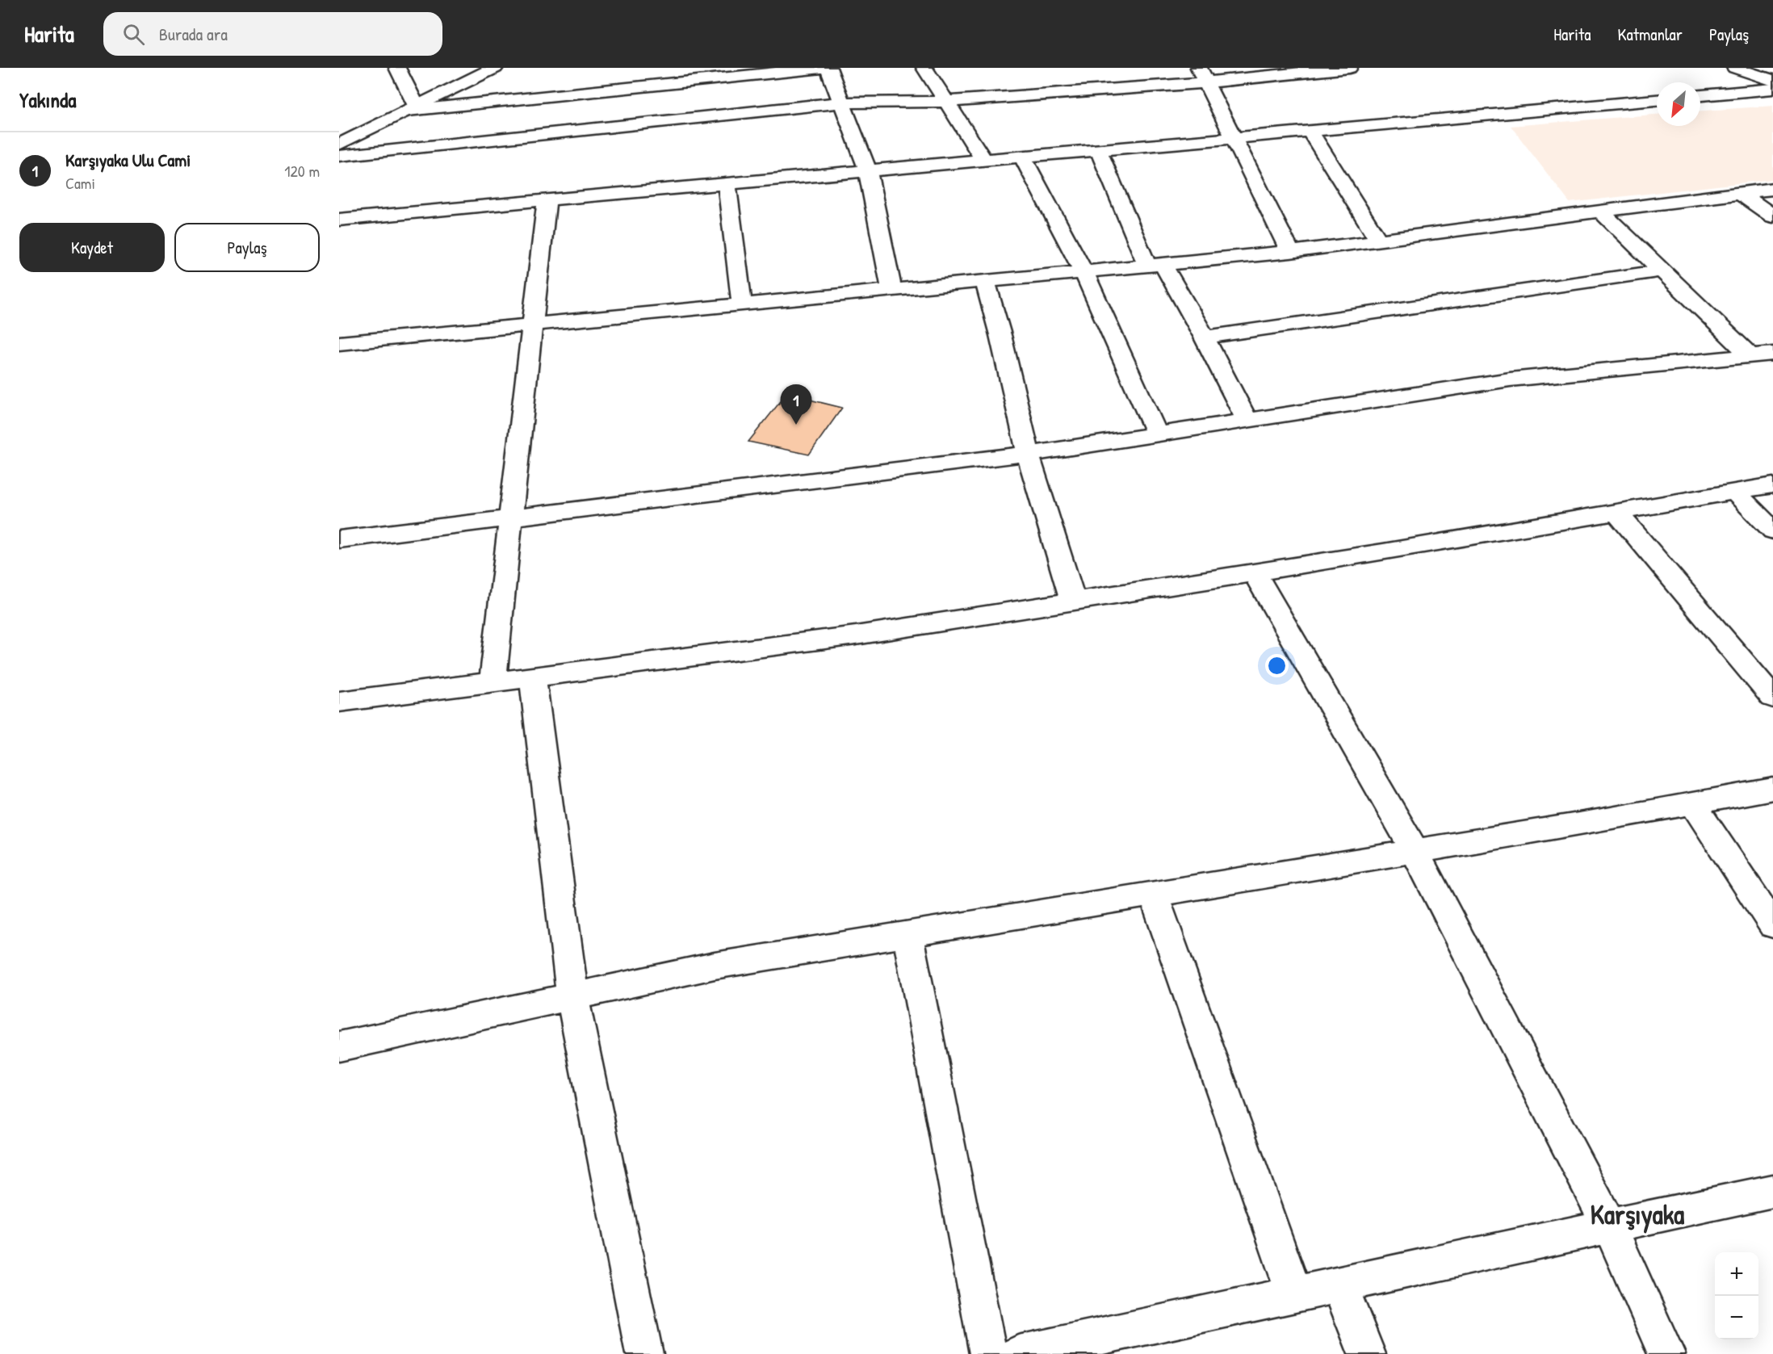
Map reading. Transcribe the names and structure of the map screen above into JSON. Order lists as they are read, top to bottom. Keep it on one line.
{"districts":["Karşıyaka"],"north":"bottom left","page":{"header":"Harita","search":"Burada ara","nav":["Harita","Katmanlar","Paylaş"],"heading":"Yakında","list":[{"mark":"1","name":"Karşıyaka Ulu Cami","note":"Cami","value":"120 m"}],"buttons":["Kaydet","Paylaş"],"pins":"1","map_buttons":["+","−"]}}
